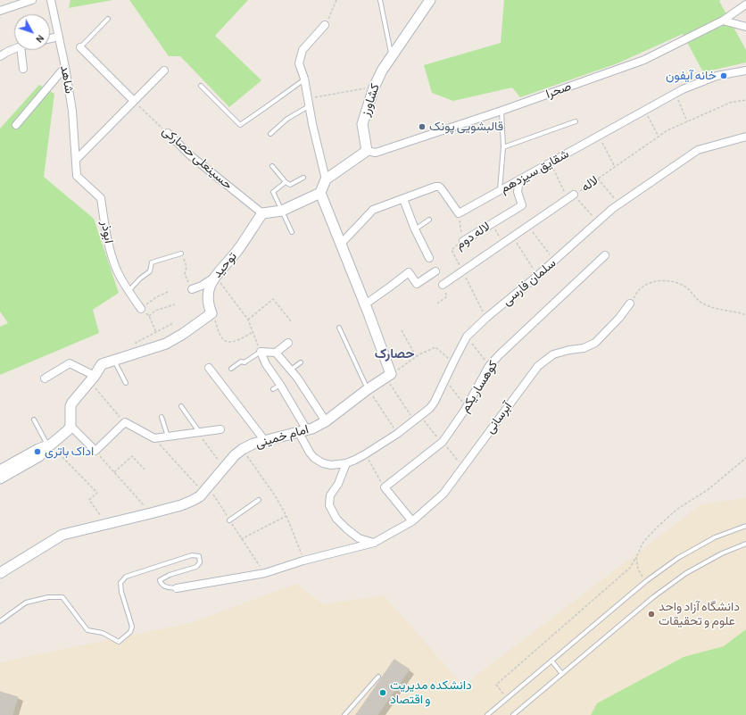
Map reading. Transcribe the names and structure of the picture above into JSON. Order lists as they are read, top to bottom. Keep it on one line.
{"streets":{"street":["شاهد","صحرا","کشاورز","حسینعلی حصارکی","شقایق سیزدهم","لاله","ابوذر","لاله دوم","توحید","سلمان فارسی","کوهسار یکم","آبرسانی","امام خمینی"]},"crossings":[["شاهد","ابوذر"],["صحرا","کشاورز"],["حسینعلی حصارکی","توحید"],["شقایق سیزدهم","لاله دوم"],["لاله","لاله دوم"],["لاله دوم","سلمان فارسی"]],"districts":["حصارک"],"places":["خانه آیفون","قالبشویی پونک","اداک باتری","دانشگاه آزاد واحد علوم و تحقیقات","دانشکده مدیریت و اقتصاد"],"north":"bottom right"}
